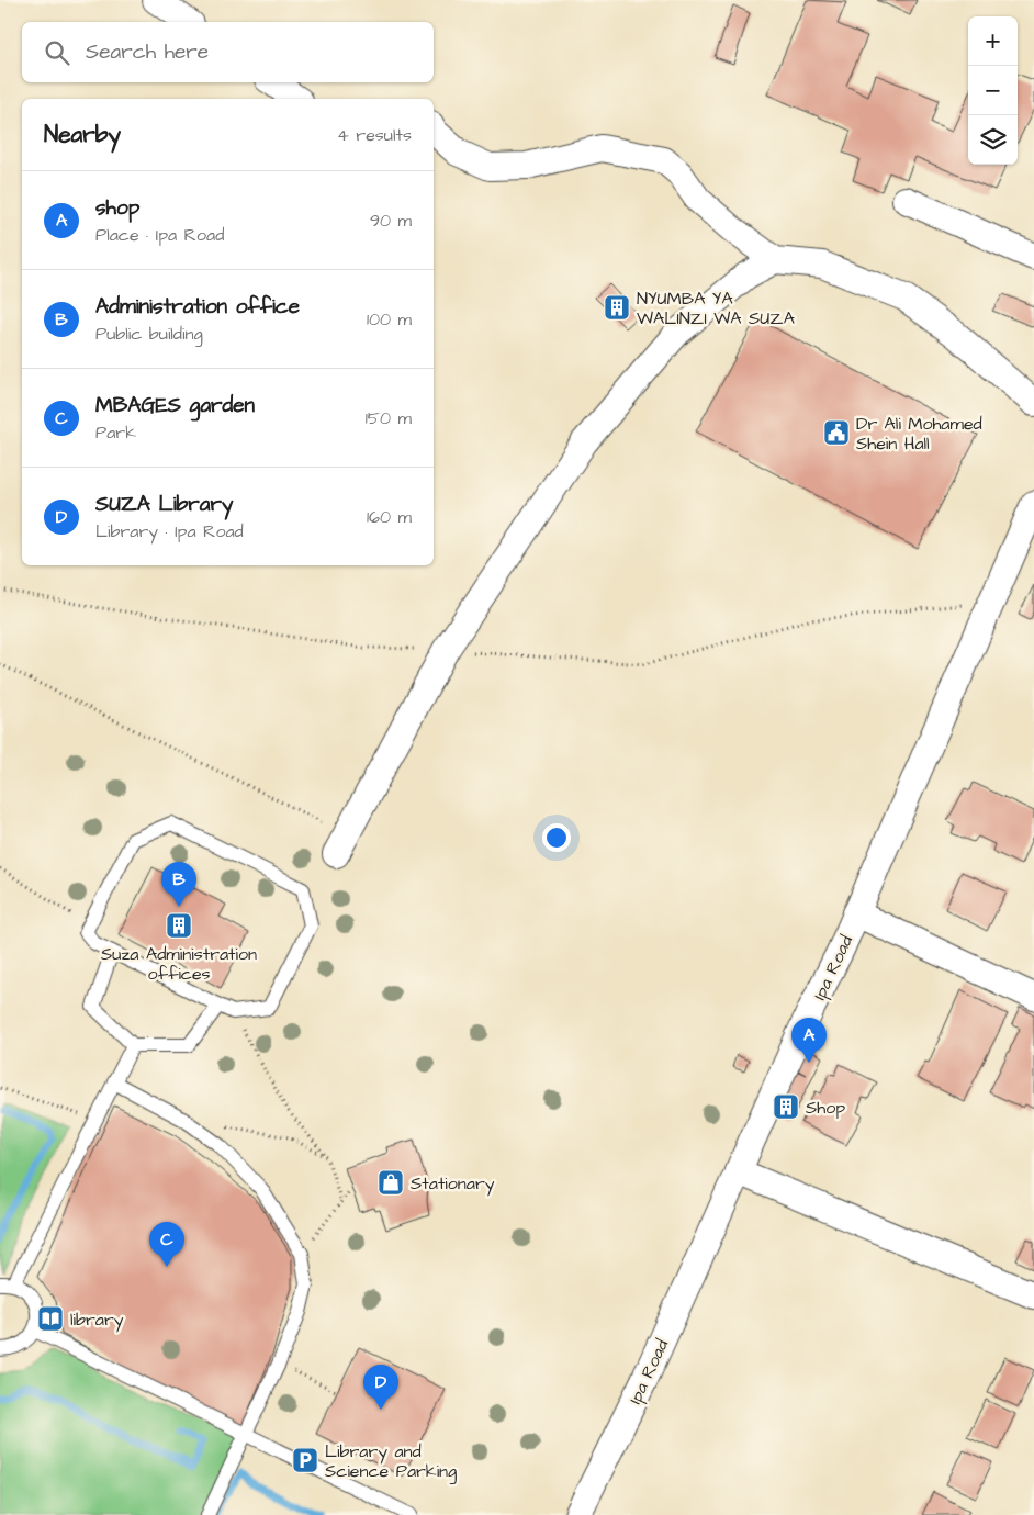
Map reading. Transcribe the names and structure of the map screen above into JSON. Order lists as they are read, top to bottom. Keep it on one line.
{"streets":{"street":["Ipa Road"]},"places":{"building":["NYUMBA YA WALINZI WA SUZA","Suza Administration offices","Shop"],"public building":["Dr Ali Mohamed Shein Hall"],"shop":["Stationary"],"library":["library"],"parking":["Library and Science Parking"]},"page":{"map_buttons":["+","−"],"search":"Search here","heading":["Nearby","4 results"],"list":[{"mark":"A","name":"shop","note":"Place · Ipa Road","value":"90 m"},{"mark":"B","name":"Administration office","note":"Public building","value":"100 m"},{"mark":"C","name":"MBAGES garden","note":"Park","value":"150 m"},{"mark":"D","name":"SUZA Library","note":"Library · Ipa Road","value":"160 m"}],"pins":["B","A","C","D"]}}
